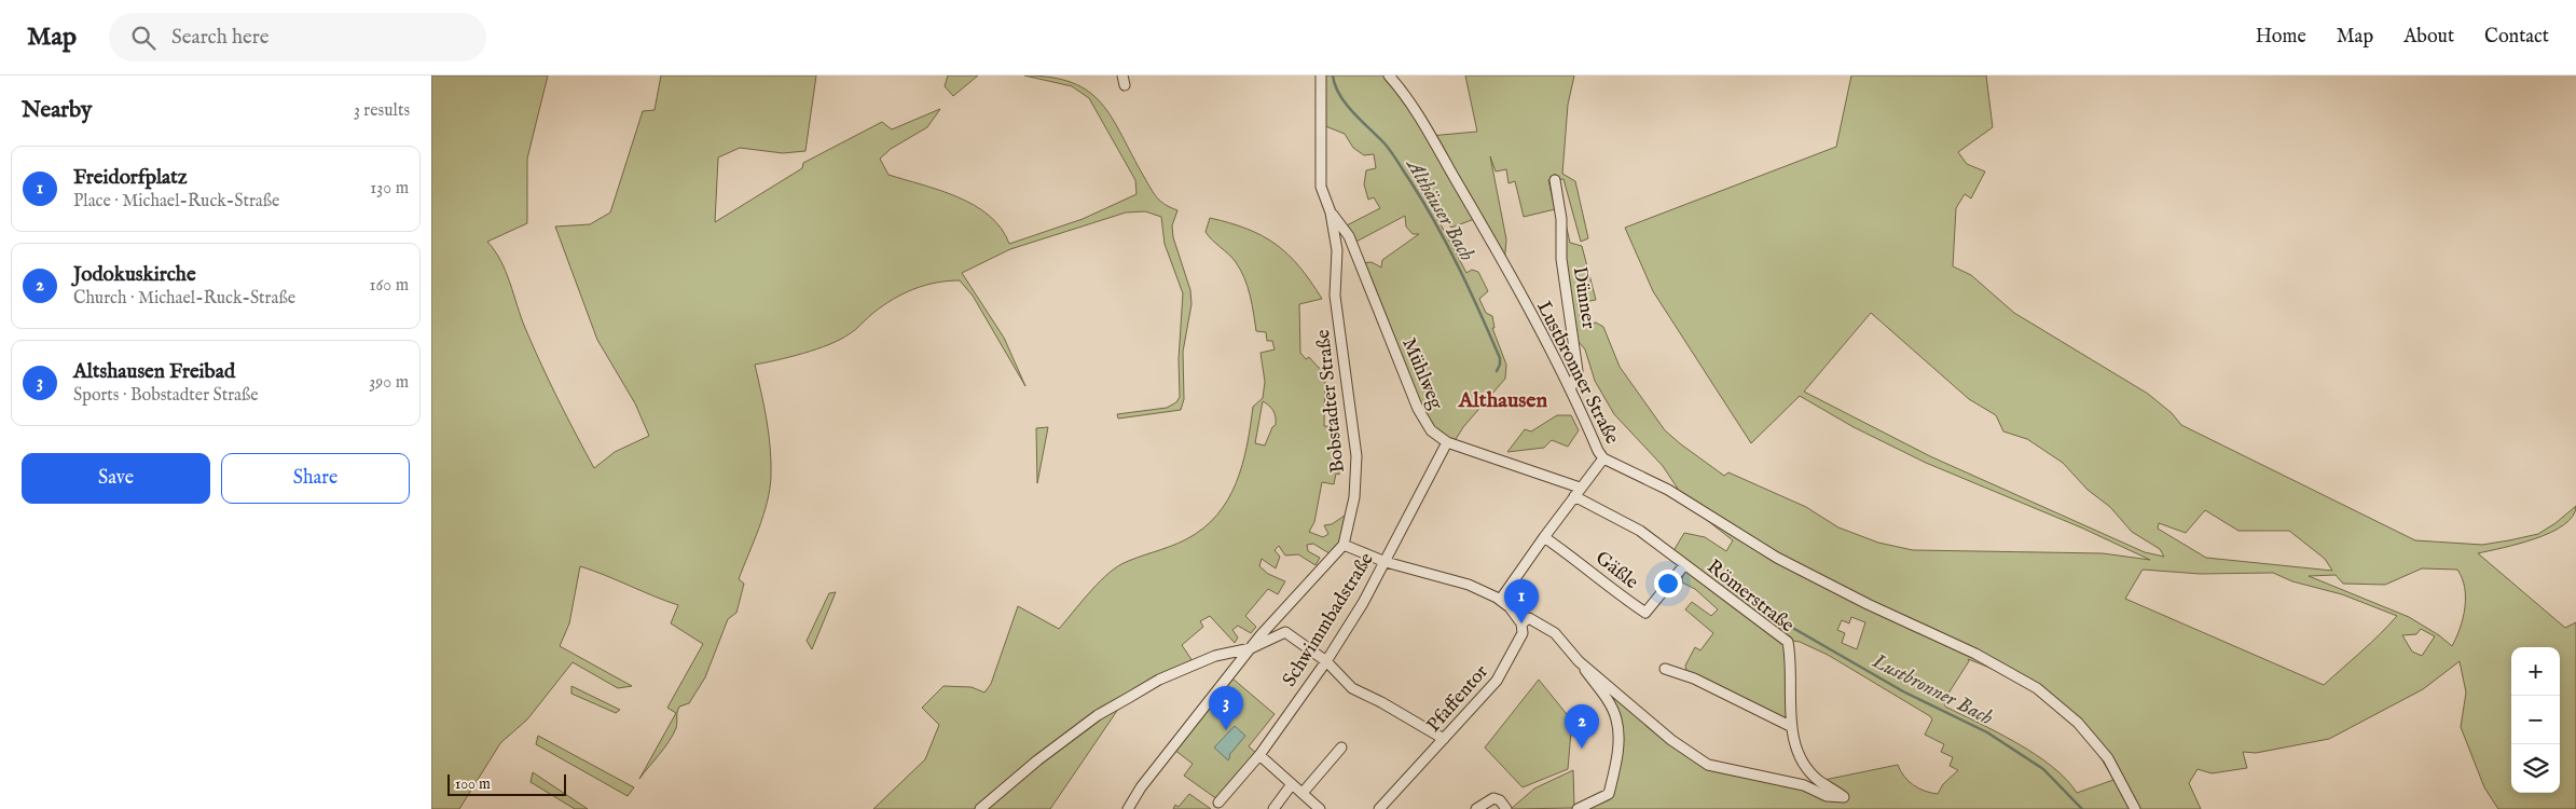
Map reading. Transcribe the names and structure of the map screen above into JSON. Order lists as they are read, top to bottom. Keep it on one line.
{"streets":{"street":["Dünner","Lustbronner Straße","Mühlweg","Bobstadter Straße","Gäßle","Römerstraße","Schwimmbadstraße","Pfaffentor"]},"crossings":[["Dünner","Lustbronner Straße"],["Mühlweg","Bobstadter Straße"],["Mühlweg","Römerstraße"],["Mühlweg","Schwimmbadstraße"],["Gäßle","Römerstraße"],["Schwimmbadstraße","Pfaffentor"]],"districts":["Althausen"],"water":["Althäuser Bach","Lustbronner Bach"],"scale_bar":"100 m","page":{"header":"Map","search":"Search here","nav":["Home","Map","About","Contact"],"heading":["Nearby","3 results"],"list":[{"mark":"1","name":"Freidorfplatz","note":"Place · Michael-Ruck-Straße","value":"130 m"},{"mark":"2","name":"Jodokuskirche","note":"Church · Michael-Ruck-Straße","value":"160 m"},{"mark":"3","name":"Altshausen Freibad","note":"Sports · Bobstadter Straße","value":"390 m"}],"buttons":["Save","Share"],"pins":["1","3","2"],"map_buttons":["+","−"],"scale":"100 m"}}
